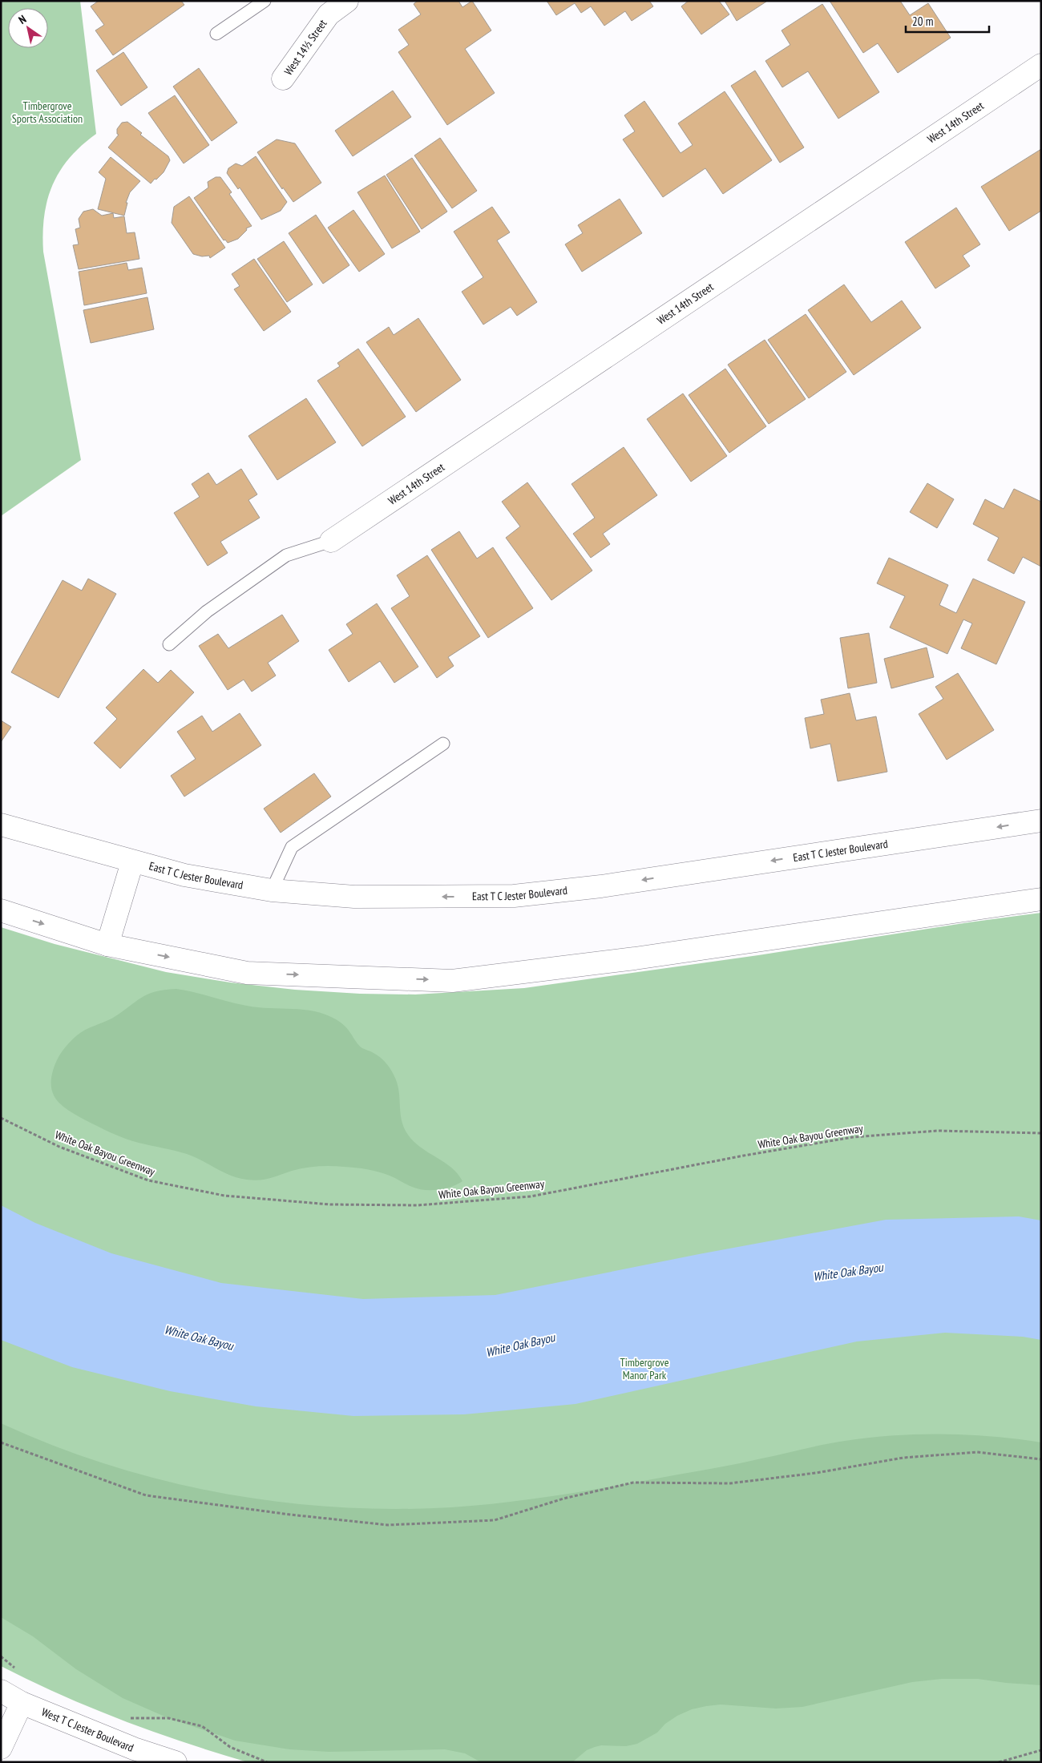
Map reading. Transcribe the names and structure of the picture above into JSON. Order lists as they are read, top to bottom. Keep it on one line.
{"streets":{"street":["West 14½ Street","West 14th Street","East T C Jester Boulevard","West T C Jester Boulevard"],"path":["White Oak Bayou Greenway"]},"water":["White Oak Bayou"],"parks":["Timbergrove Sports Association","Timbergrove Manor Park"],"scale_bar":"20 m","north":"top left"}
